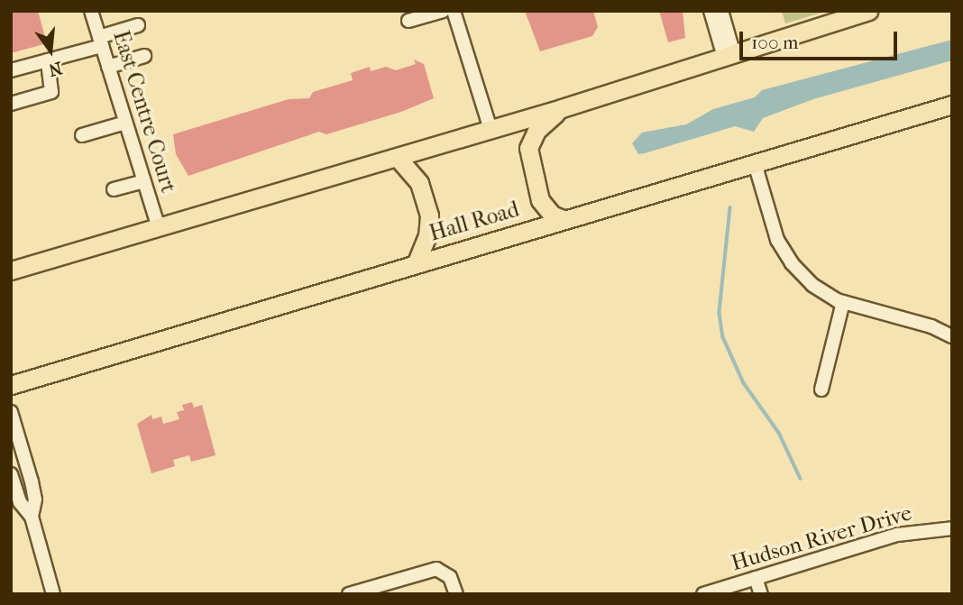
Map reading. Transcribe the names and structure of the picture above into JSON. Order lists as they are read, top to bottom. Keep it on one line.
{"streets":{"highway":["Hall Road"],"street":["East Centre Court","Hudson River Drive"]},"scale_bar":"100 m","north":"bottom"}
